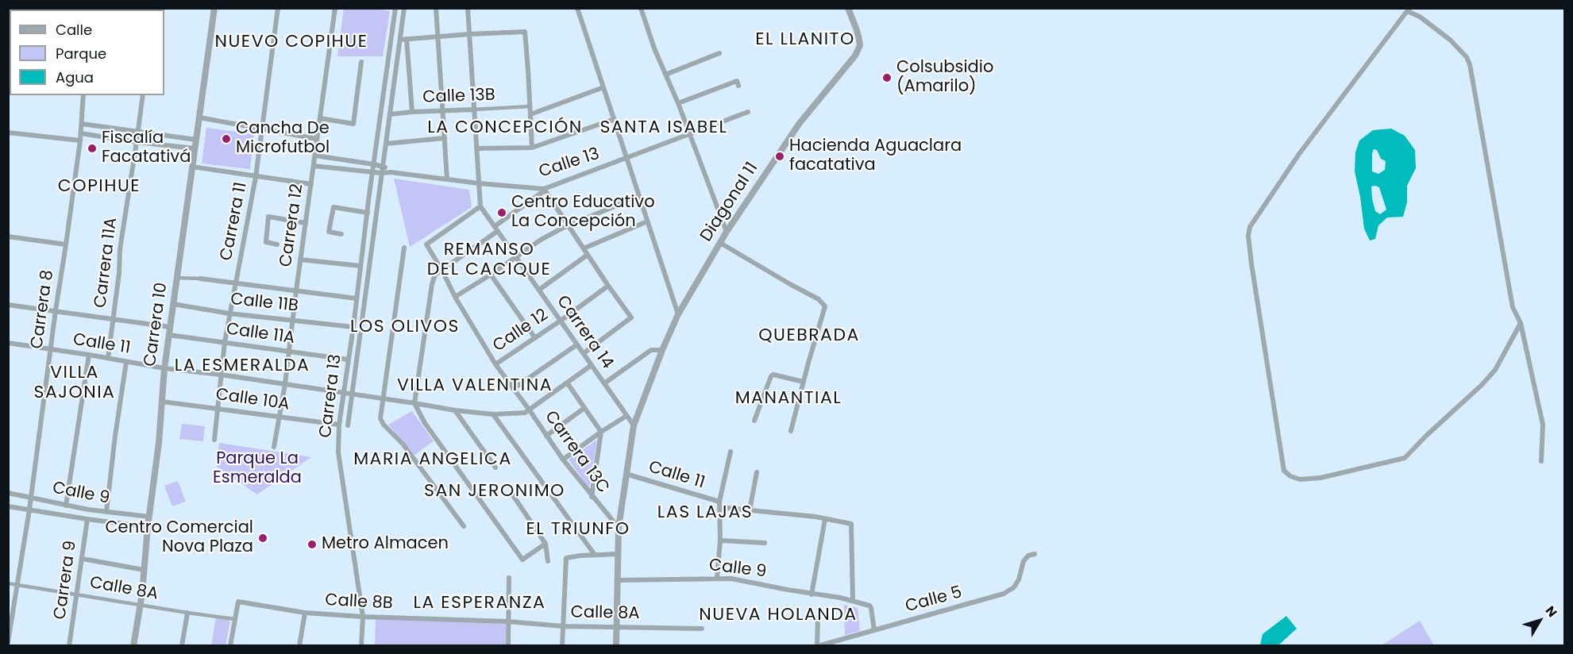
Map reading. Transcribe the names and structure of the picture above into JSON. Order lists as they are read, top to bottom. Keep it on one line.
{"streets":{"street":["Calle 13B","Calle 13","Diagonal 11","Carrera 11","Carrera 12","Carrera 11A","Calle 11B","Carrera 8","Carrera 10","Calle 12","Carrera 14","Calle 11A","Calle 11","Carrera 13","Calle 10A","Carrera 13C","Calle 9","Carrera 9","Calle 8A","Calle 5","Calle 8B"]},"crossings":[["Calle 13B","Carrera 13"],["Calle 13","Carrera 12"],["Calle 13","Carrera 13"],["Diagonal 11","Carrera 14"],["Diagonal 11","Calle 11"],["Diagonal 11","Carrera 13C"],["Diagonal 11","Calle 9"],["Diagonal 11","Calle 8A"],["Carrera 11","Calle 11B"],["Carrera 11","Calle 11A"],["Carrera 11","Calle 11"],["Carrera 11","Calle 10A"],["Carrera 12","Calle 11B"],["Carrera 12","Calle 11A"],["Carrera 12","Calle 11"],["Carrera 12","Calle 10A"],["Carrera 11A","Calle 11"],["Calle 11B","Carrera 10"],["Calle 11B","Carrera 13"],["Carrera 8","Calle 11"],["Carrera 8","Calle 9"],["Carrera 8","Calle 8A"],["Carrera 10","Calle 11A"],["Carrera 10","Calle 11"],["Carrera 10","Calle 10A"],["Carrera 10","Calle 9"],["Carrera 10","Calle 8A"],["Calle 12","Carrera 14"],["Calle 12","Carrera 13C"],["Carrera 14","Carrera 13C"],["Calle 11A","Carrera 13"],["Calle 11","Carrera 13"],["Calle 11","Carrera 13C"],["Calle 11","Calle 9"],["Carrera 13","Calle 10A"],["Carrera 13","Calle 8B"],["Calle 9","Carrera 9"],["Carrera 9","Calle 8A"],["Calle 8A","Calle 8B"]],"districts":["EL LLANITO","NUEVO COPIHUE","LA CONCEPCIÓN","SANTA ISABEL","COPIHUE","REMANSO DEL CACIQUE","LOS OLIVOS","QUEBRADA","LA ESMERALDA","VILLA SAJONIA","VILLA VALENTINA","MANANTIAL","MARIA ANGELICA","SAN JERONIMO","LAS LAJAS","EL TRIUNFO","LA ESPERANZA","NUEVA HOLANDA"],"parks":["Parque La Esmeralda"],"places":["Colsubsidio (Amarilo)","Cancha De Microfutbol","Fiscalía Facatativá","Hacienda Aguaclara facatativa","Centro Educativo La Concepción","Centro Comercial Nova Plaza","Metro Almacen"],"legend":["Calle","Parque","Agua"],"north":"top right"}
